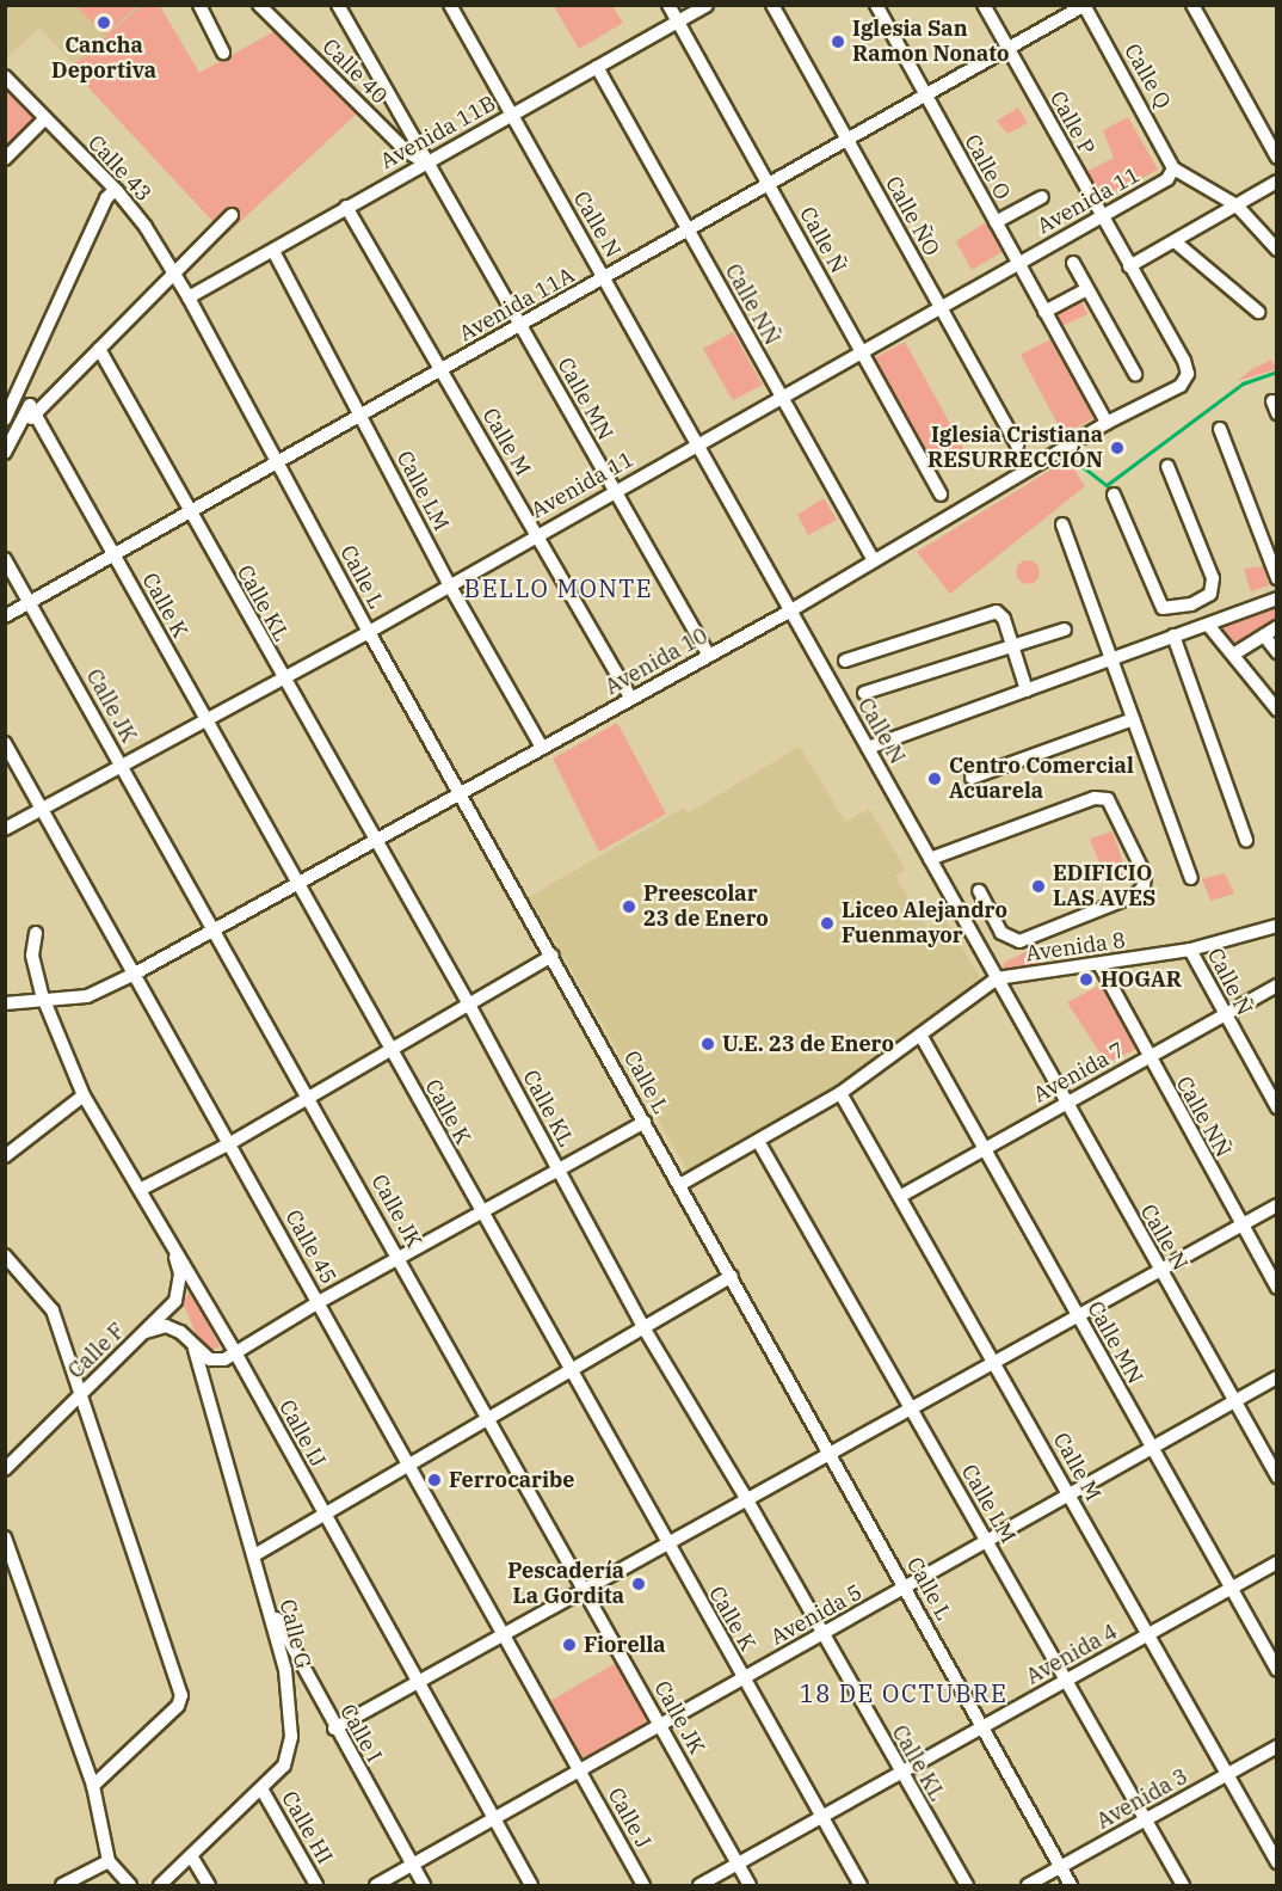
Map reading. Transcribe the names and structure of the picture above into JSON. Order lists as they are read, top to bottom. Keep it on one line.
{"streets":{"street":["Calle 40","Calle Q","Calle P","Avenida 11B","Calle O","Calle 43","Avenida 11","Calle ÑO","Calle N","Calle Ñ","Avenida 11A","Calle NÑ","Calle MN","Calle M","Calle LM","Calle L","Calle KL","Calle K","Avenida 10","Calle JK","Avenida 8","Avenida 7","Calle 45","Calle F","Calle IJ","Avenida 5","Calle G","Avenida 4","Calle I","Avenida 3","Calle J","Calle HI"]},"crossings":[["Calle 40","Avenida 11B"],["Calle 40","Calle MN"],["Calle Q","Avenida 11"],["Calle Q","Avenida 11A"],["Calle P","Avenida 11"],["Calle P","Avenida 11A"],["Calle P","Avenida 10"],["Avenida 11B","Calle 43"],["Avenida 11B","Calle N"],["Avenida 11B","Calle Ñ"],["Avenida 11B","Calle NÑ"],["Avenida 11B","Calle MN"],["Avenida 11B","Calle M"],["Avenida 11B","Calle LM"],["Avenida 11B","Calle L"],["Calle O","Avenida 11"],["Calle O","Avenida 11A"],["Calle O","Avenida 10"],["Calle 43","Calle L"],["Avenida 11","Calle ÑO"],["Avenida 11","Calle N"],["Avenida 11","Calle Ñ"],["Avenida 11","Calle NÑ"],["Avenida 11","Calle MN"],["Avenida 11","Calle M"],["Avenida 11","Calle LM"],["Avenida 11","Calle L"],["Avenida 11","Calle KL"],["Avenida 11","Calle K"],["Avenida 11","Calle JK"],["Avenida 11","Calle 45"],["Calle ÑO","Avenida 11A"],["Calle N","Avenida 11A"],["Calle N","Avenida 10"],["Calle N","Avenida 8"],["Calle N","Avenida 7"],["Calle N","Avenida 5"],["Calle Ñ","Avenida 11A"],["Calle Ñ","Avenida 8"],["Calle Ñ","Avenida 7"],["Avenida 11A","Calle NÑ"],["Avenida 11A","Calle MN"],["Avenida 11A","Calle M"],["Avenida 11A","Calle LM"],["Avenida 11A","Calle L"],["Avenida 11A","Calle KL"],["Avenida 11A","Calle K"],["Avenida 11A","Calle JK"],["Calle NÑ","Avenida 10"],["Calle NÑ","Avenida 8"],["Calle NÑ","Avenida 7"],["Calle MN","Avenida 10"],["Calle MN","Avenida 8"],["Calle MN","Avenida 7"],["Calle MN","Avenida 5"],["Calle MN","Avenida 4"],["Calle M","Avenida 10"],["Calle M","Avenida 8"],["Calle M","Avenida 7"],["Calle M","Avenida 5"],["Calle M","Avenida 4"],["Calle M","Avenida 3"],["Calle LM","Avenida 10"],["Calle LM","Avenida 8"],["Calle LM","Avenida 5"],["Calle LM","Avenida 4"],["Calle LM","Avenida 3"],["Calle L","Avenida 10"],["Calle L","Avenida 8"],["Calle L","Avenida 5"],["Calle L","Avenida 4"],["Calle L","Avenida 3"],["Calle KL","Avenida 10"],["Calle KL","Avenida 5"],["Calle KL","Avenida 4"],["Calle K","Avenida 10"],["Calle K","Avenida 5"],["Calle K","Avenida 4"],["Avenida 10","Calle JK"],["Avenida 10","Calle 45"],["Avenida 10","Calle IJ"],["Calle JK","Avenida 5"],["Calle JK","Avenida 4"],["Calle 45","Avenida 5"],["Calle 45","Calle J"],["Calle F","Calle IJ"],["Calle IJ","Avenida 5"],["Avenida 5","Calle I"],["Avenida 5","Calle J"],["Calle G","Calle I"],["Calle G","Calle HI"]],"districts":["BELLO MONTE","18 DE OCTUBRE"],"places":["Cancha Deportiva","Iglesia San Ramon Nonato","Iglesia Cristiana RESURRECCIÓN","Centro Comercial Acuarela","EDIFICIO LAS AVES","Preescolar 23 de Enero","Liceo Alejandro Fuenmayor","HOGAR","U.E. 23 de Enero","Ferrocaribe","Pescadería La Gordita","Fiorella"]}
